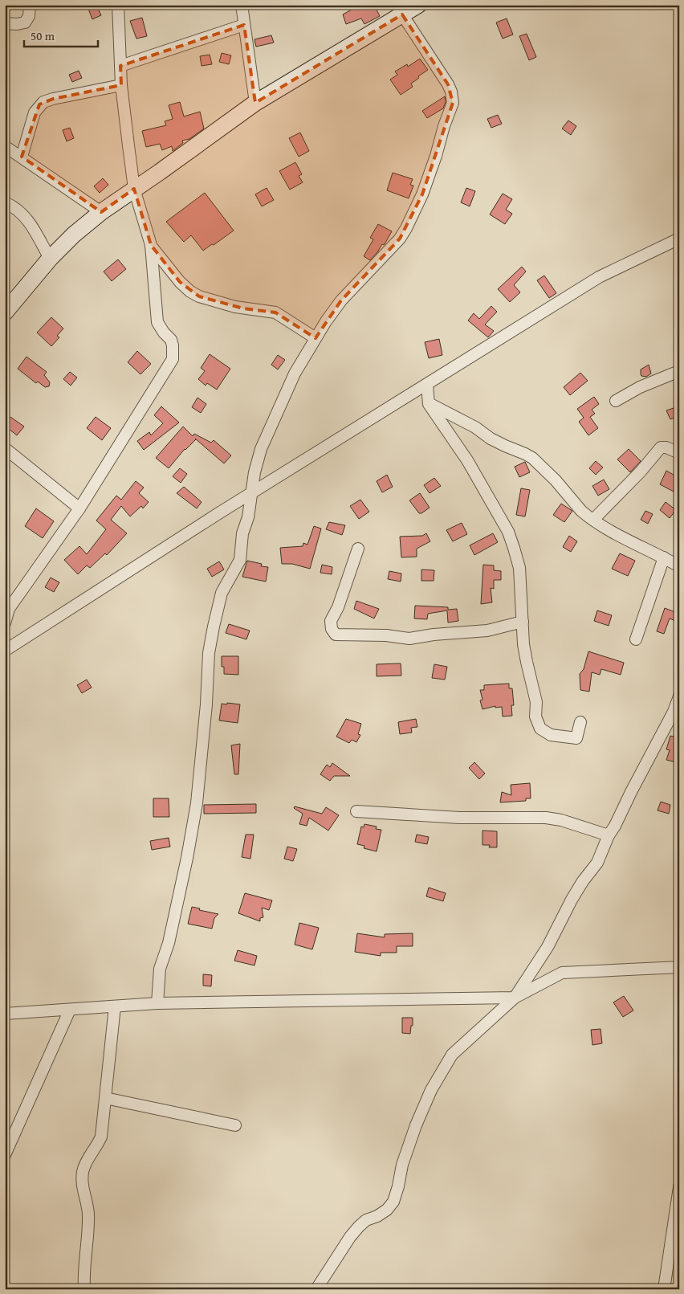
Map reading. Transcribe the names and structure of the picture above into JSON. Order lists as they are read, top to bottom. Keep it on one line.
{"scale_bar":"50 m"}
